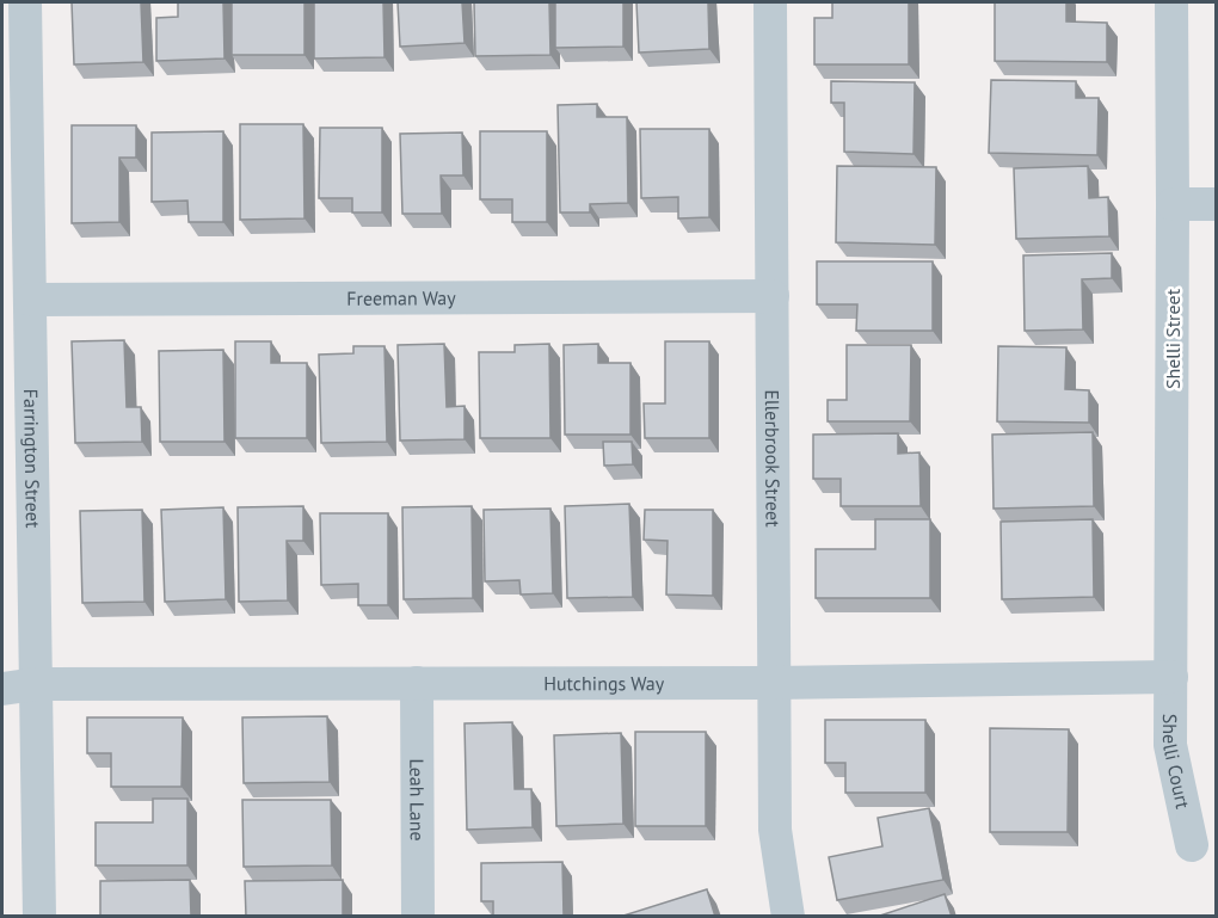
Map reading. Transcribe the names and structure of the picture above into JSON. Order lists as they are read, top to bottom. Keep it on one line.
{"streets":{"street":["Freeman Way","Shelli Street","Farrington Street","Ellerbrook Street","Hutchings Way","Shelli Court","Leah Lane"]},"crossings":[["Freeman Way","Farrington Street"],["Freeman Way","Ellerbrook Street"],["Shelli Street","Hutchings Way"],["Shelli Street","Shelli Court"],["Farrington Street","Hutchings Way"],["Ellerbrook Street","Hutchings Way"],["Hutchings Way","Shelli Court"],["Hutchings Way","Leah Lane"]]}
